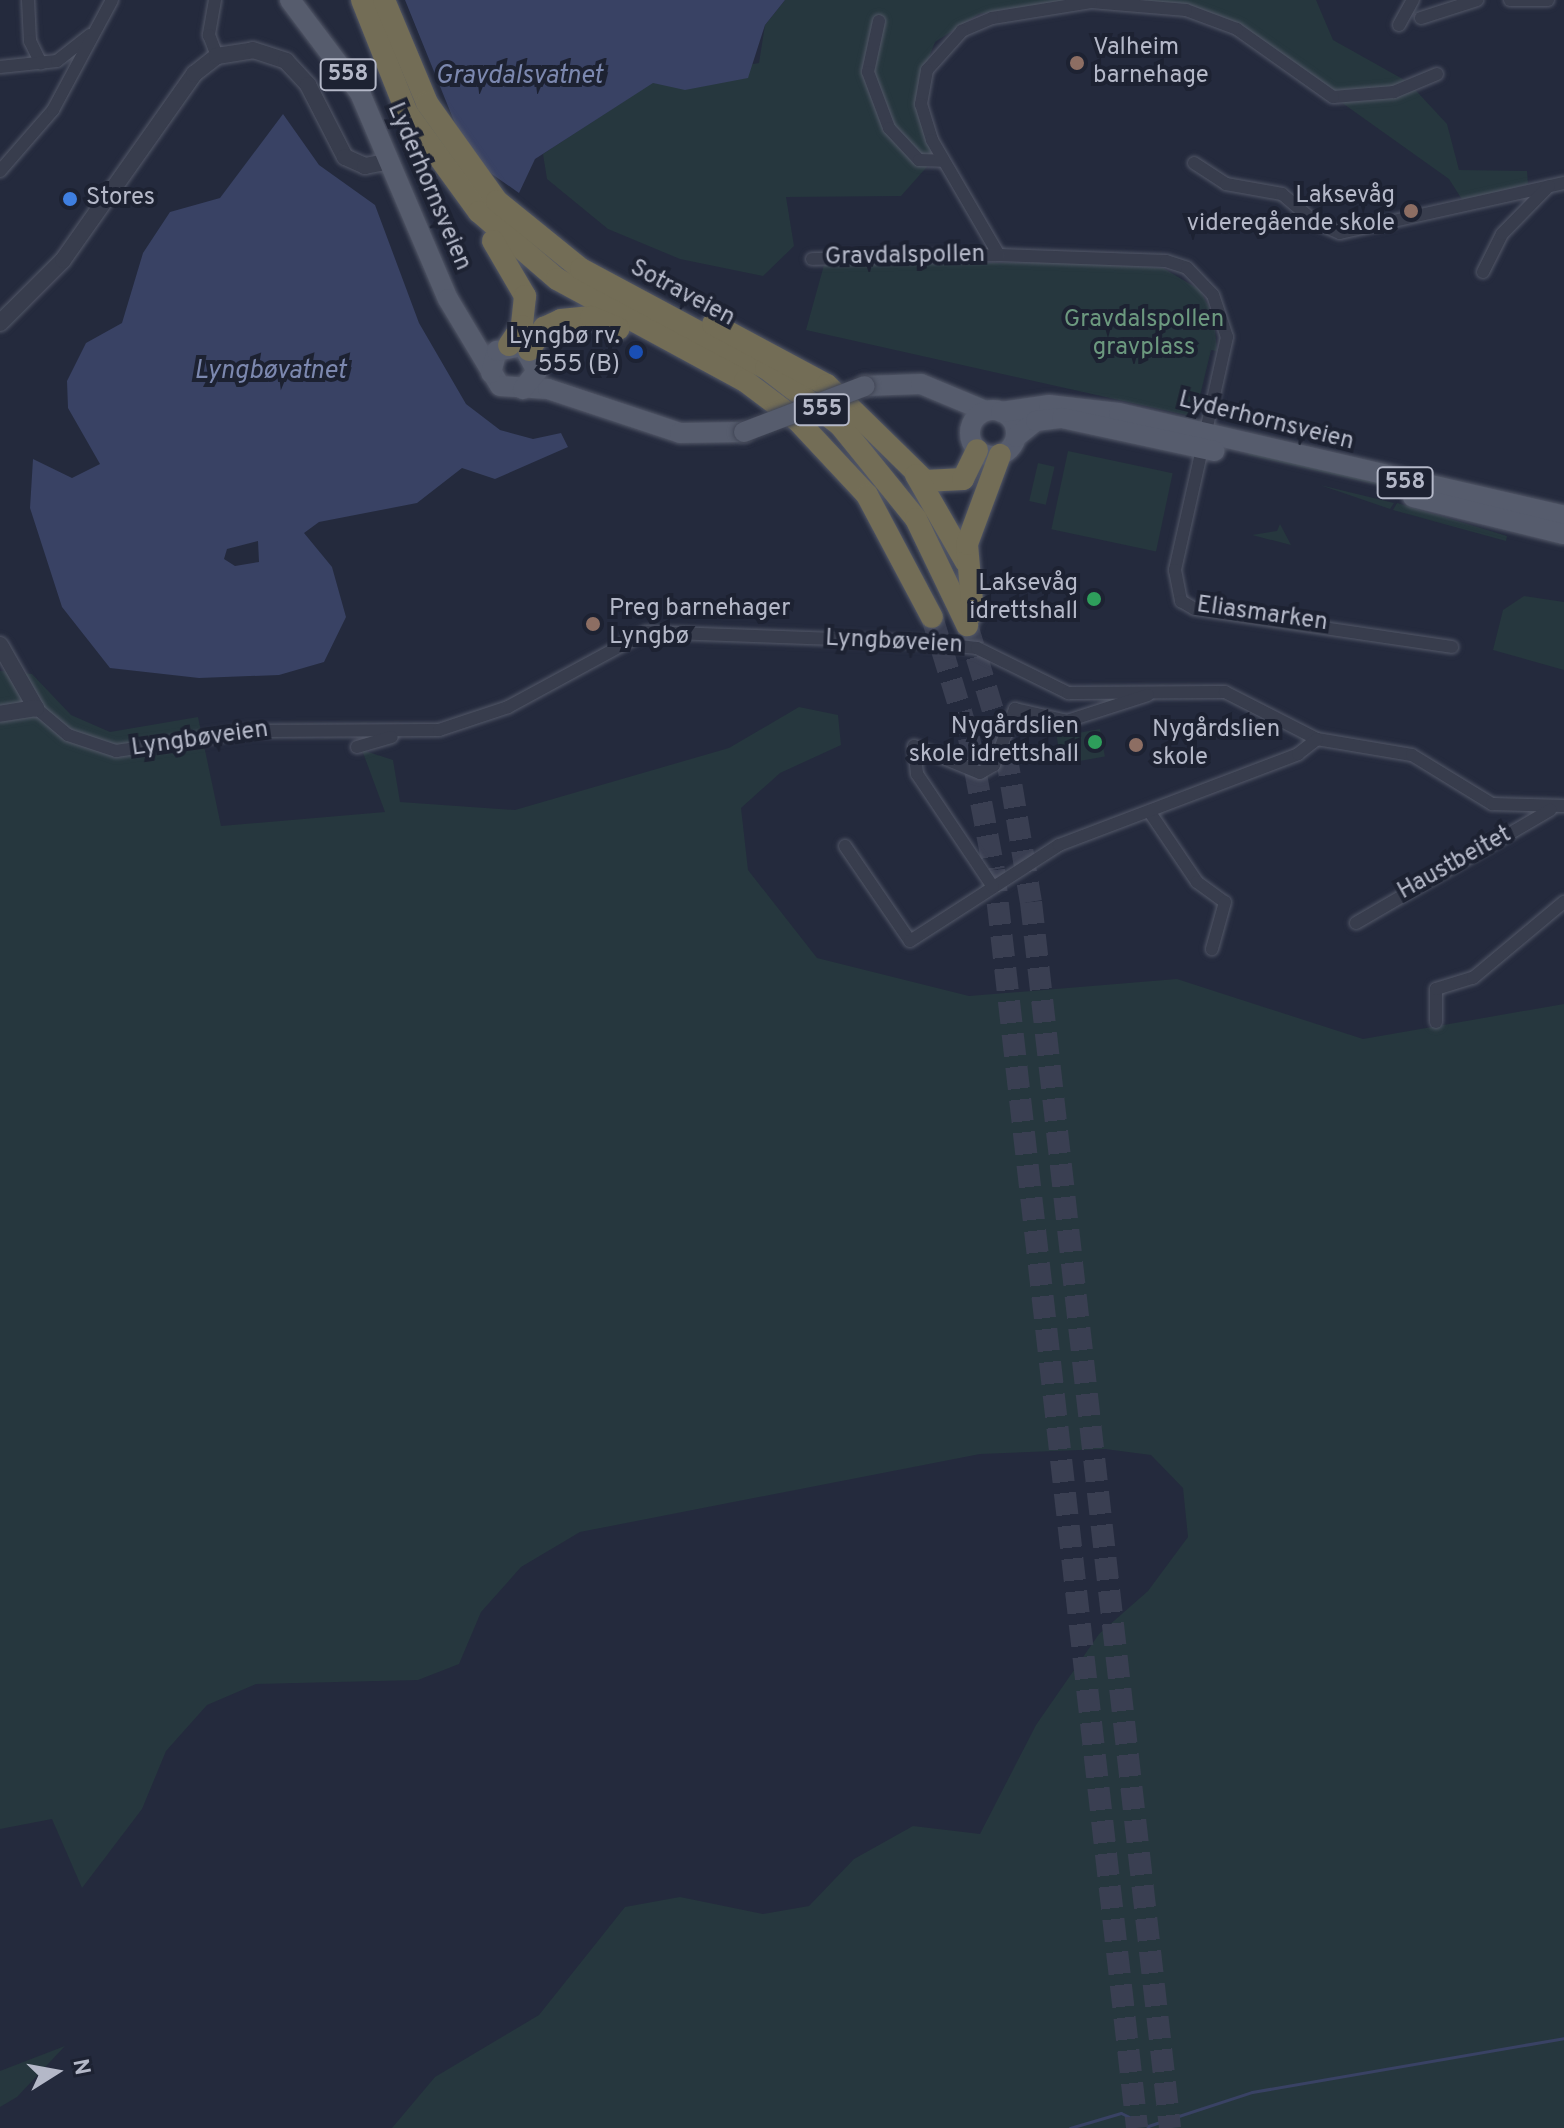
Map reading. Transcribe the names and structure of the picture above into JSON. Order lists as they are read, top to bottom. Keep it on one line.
{"streets":{"highway":["Sotraveien","555"],"main road":["558","Lyderhornsveien"],"street":["Gravdalspollen","Eliasmarken","Lyngbøveien","Haustbeitet"]},"crossings":[["558","Lyderhornsveien"],["558","555"],["Lyderhornsveien","Gravdalspollen"],["Lyderhornsveien","Eliasmarken"],["Gravdalspollen","Eliasmarken"],["Sotraveien","555"],["Lyngbøveien","Haustbeitet"]],"water":["Gravdalsvatnet","Lyngbøvatnet"],"parks":["Gravdalspollen gravplass"],"places":["Valheim barnehage","Stores","Laksevåg videregående skole","Lyngbø rv. 555 (B)","Laksevåg idrettshall","Preg barnehager Lyngbø","Nygårdslien skole idrettshall","Nygårdslien skole"],"north":"right"}
